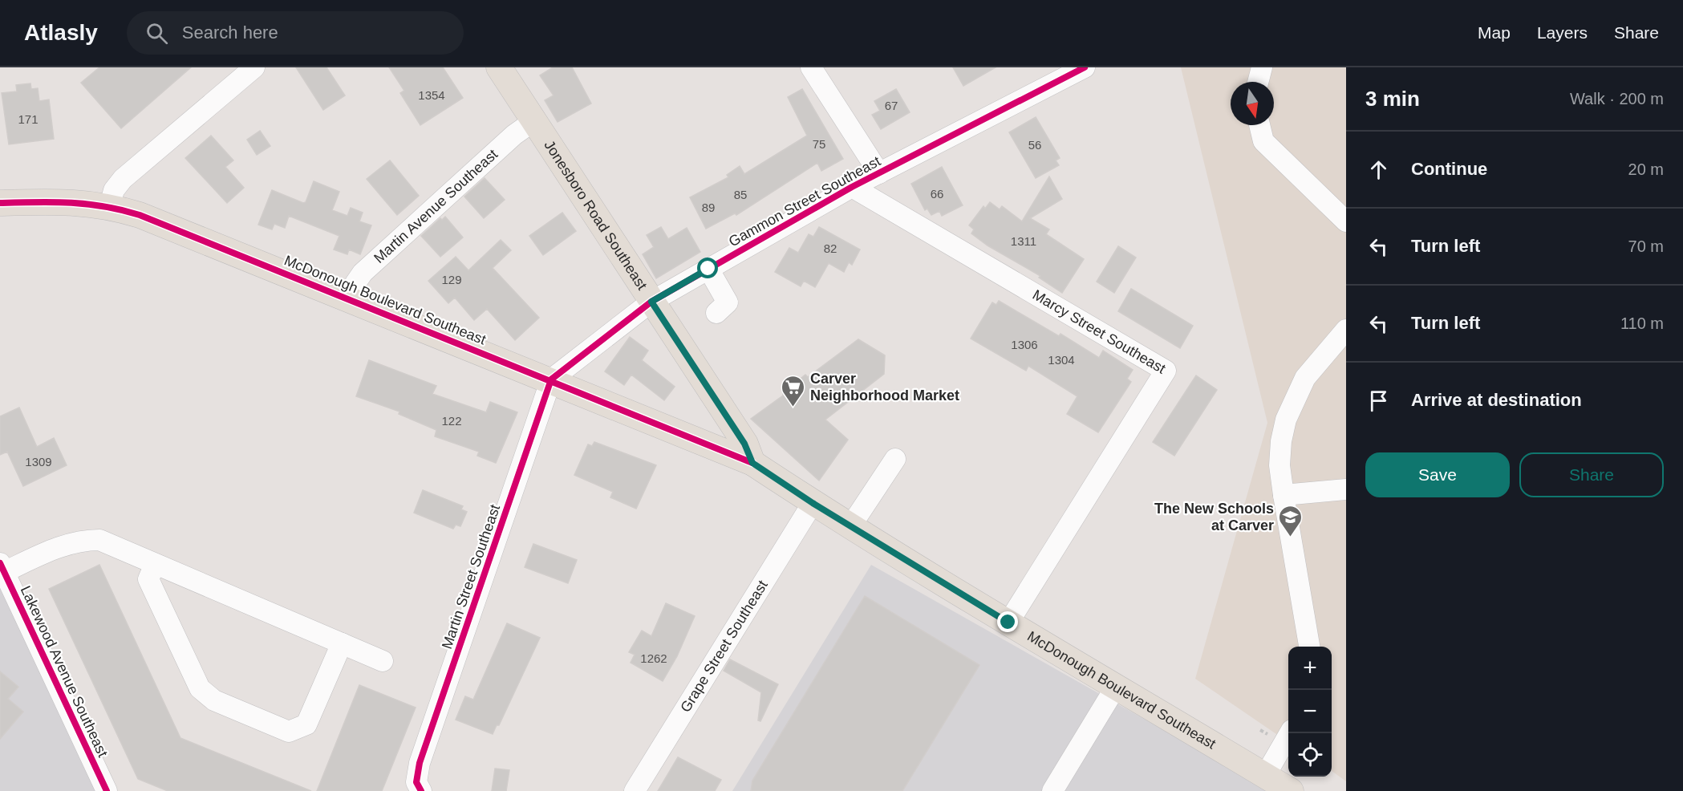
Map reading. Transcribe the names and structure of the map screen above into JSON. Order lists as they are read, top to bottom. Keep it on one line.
{"streets":{"main road":["Jonesboro Road Southeast","McDonough Boulevard Southeast"],"street":["Gammon Street Southeast","Martin Avenue Southeast","Marcy Street Southeast","Martin Street Southeast","Grape Street Southeast","Lakewood Avenue Southeast"]},"crossings":[["Gammon Street Southeast","Jonesboro Road Southeast"],["Gammon Street Southeast","McDonough Boulevard Southeast"],["Gammon Street Southeast","Marcy Street Southeast"],["Gammon Street Southeast","Martin Street Southeast"],["Martin Avenue Southeast","Jonesboro Road Southeast"],["Martin Avenue Southeast","McDonough Boulevard Southeast"],["Jonesboro Road Southeast","McDonough Boulevard Southeast"],["McDonough Boulevard Southeast","Marcy Street Southeast"],["McDonough Boulevard Southeast","Martin Street Southeast"],["McDonough Boulevard Southeast","Grape Street Southeast"]],"places":{"supermarket":["Carver Neighborhood Market"],"school or university":["The New Schools at Carver"]},"house_numbers":["1354","67","171","75","56","66","85","89","1311","82","129","1306","1304","122","1309","1262"],"north":"bottom","page":{"header":"Atlasly","search":"Search here","nav":["Map","Layers","Share"],"heading":["3 min","Walk · 200 m"],"list":[["Continue","20 m"],["Turn left","70 m"],["Turn left","110 m"],"Arrive at destination"],"buttons":["Save","Share"],"map_buttons":["+","−"]}}
